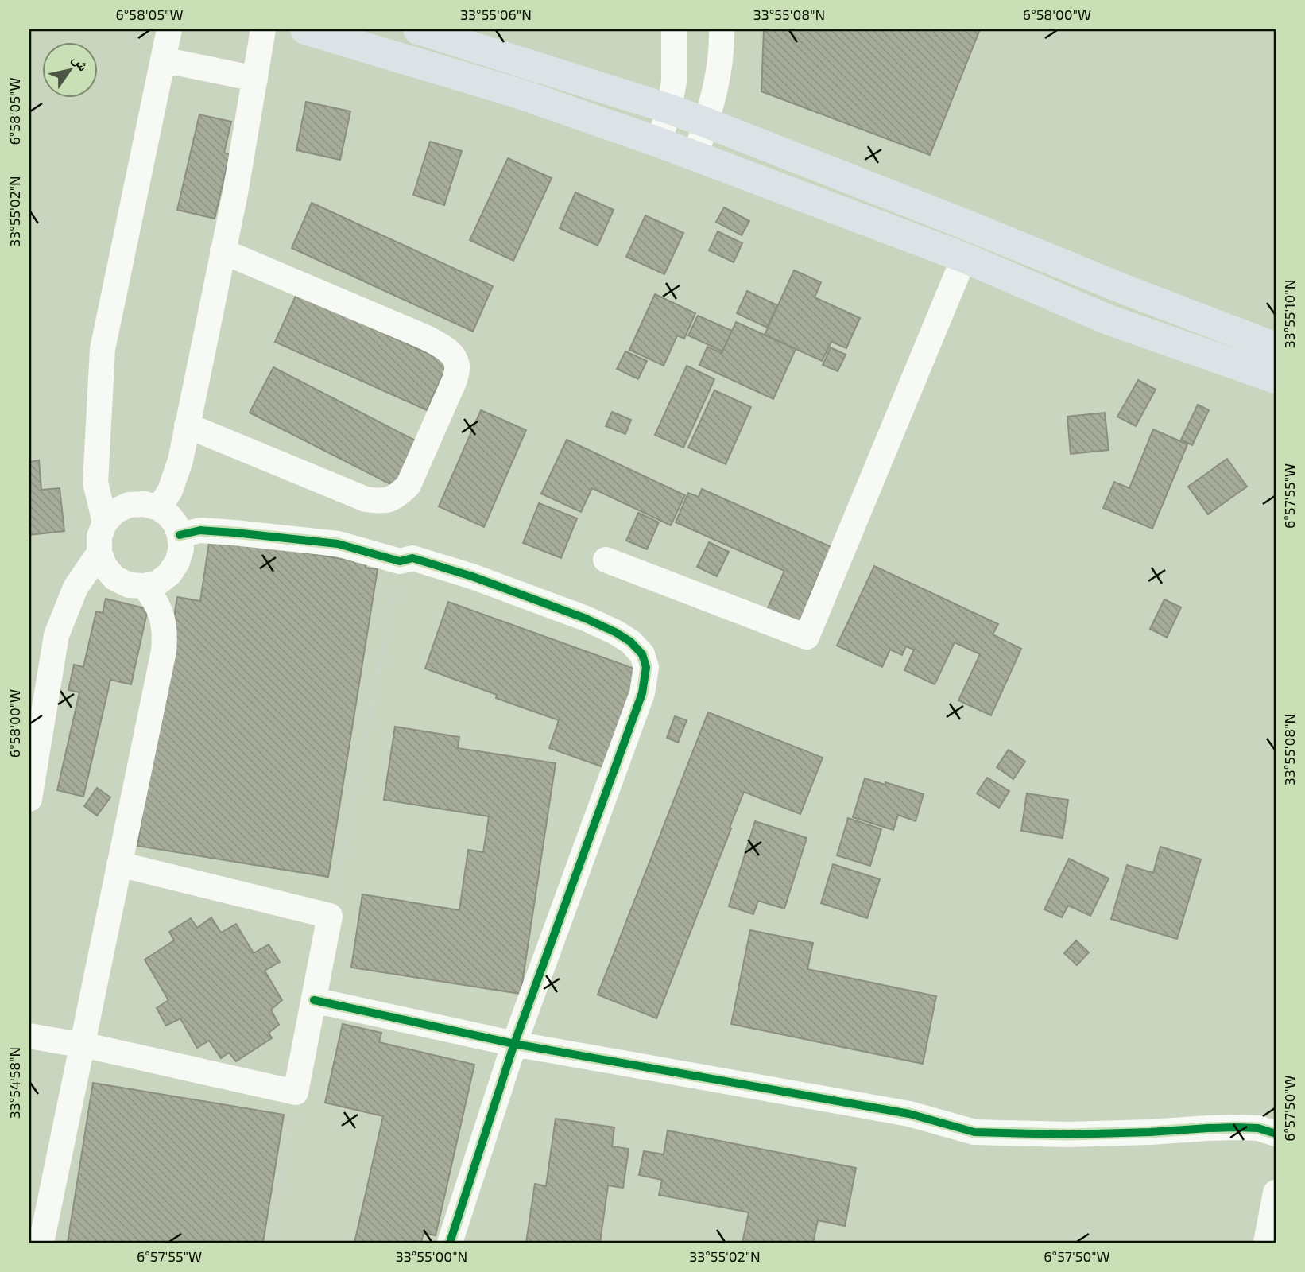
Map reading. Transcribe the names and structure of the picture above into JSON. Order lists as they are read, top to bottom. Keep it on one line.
{"north":"top right","coordinates":["6°58'05\"W","33°55'06\"N","33°55'08\"N","6°58'00\"W","33°55'02\"N","33°55'10\"N","6°57'55\"W","33°54'58\"N","6°57'50\"W","33°55'00\"N"]}
